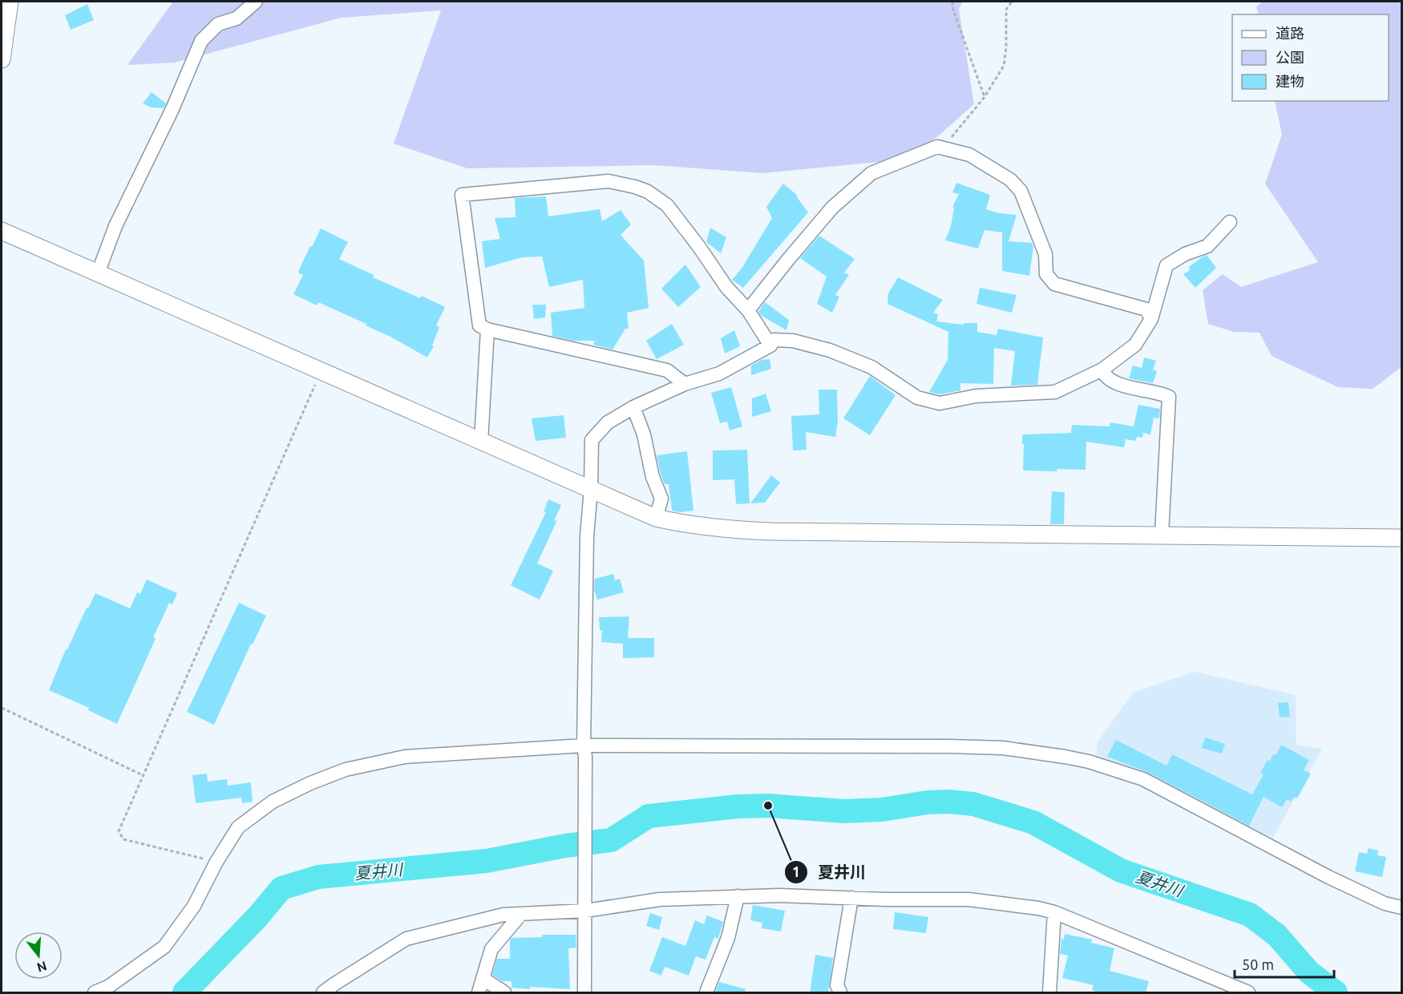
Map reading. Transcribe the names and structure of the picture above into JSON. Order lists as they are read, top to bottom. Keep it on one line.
{"water":["夏井川"],"places":["夏井川"],"legend":["道路","公園","建物"],"scale_bar":"50 m","north":"bottom"}
